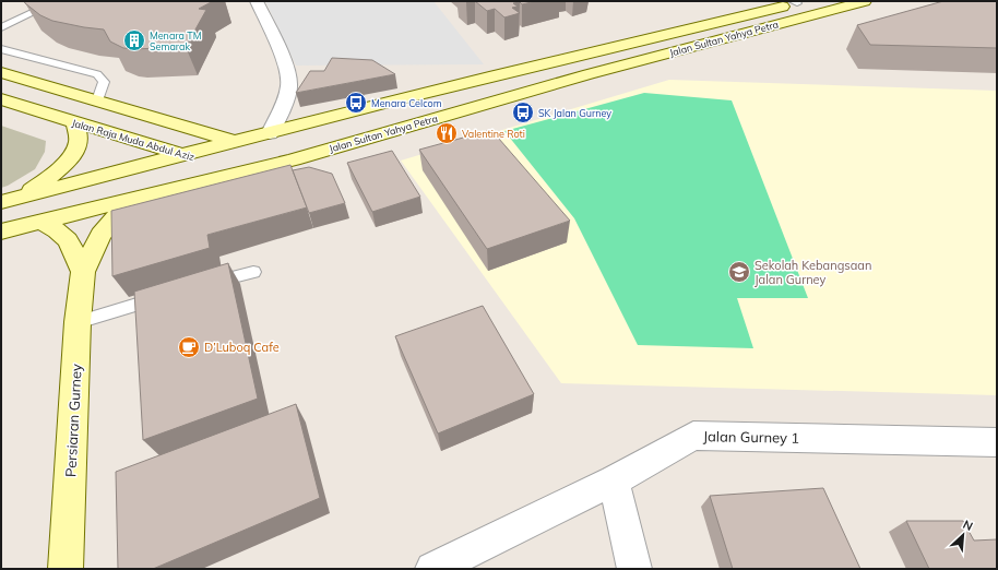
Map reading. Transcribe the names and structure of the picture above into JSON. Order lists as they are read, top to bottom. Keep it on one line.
{"streets":{"main road":["Jalan Sultan Yahya Petra","Jalan Raja Muda Abdul Aziz","Persiaran Gurney"],"street":["Jalan Gurney 1"]},"crossings":[["Jalan Sultan Yahya Petra","Jalan Raja Muda Abdul Aziz"],["Jalan Sultan Yahya Petra","Persiaran Gurney"]],"places":{"building":["Menara TM Semarak"],"bus stop":["Menara Celcom","SK Jalan Gurney"],"restaurant":["Valentine Roti"],"school or university":["Sekolah Kebangsaan Jalan Gurney"],"cafe":["D’Luboq Cafe"]},"north":"top right"}
